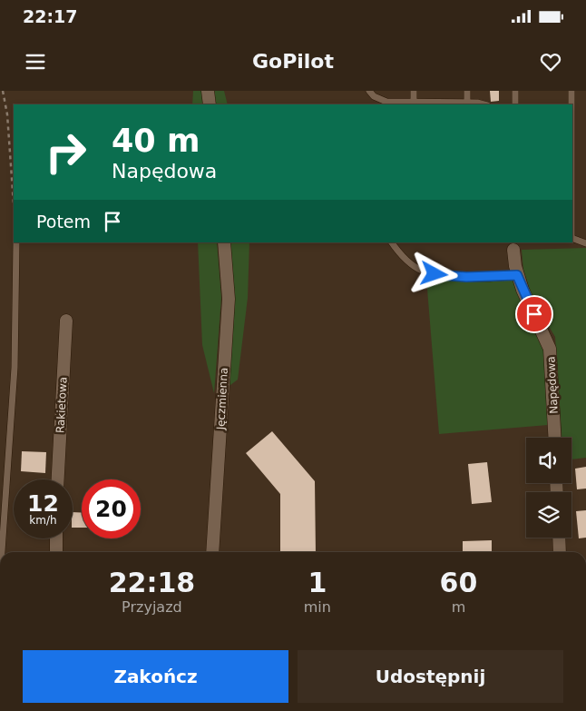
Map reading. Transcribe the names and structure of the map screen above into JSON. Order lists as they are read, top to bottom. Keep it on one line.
{"streets":{"street":["Napędowa","Jęczmienna","Rakietowa"]},"page":{"status":"22:17","header":"GoPilot","turn":["40 m","Napędowa"],"then":"Potem","speed":"12 km/h","limit":"20","eta":["22:18","Przyjazd","1","min","60","m"],"buttons":["Zakończ","Udostępnij"]}}
